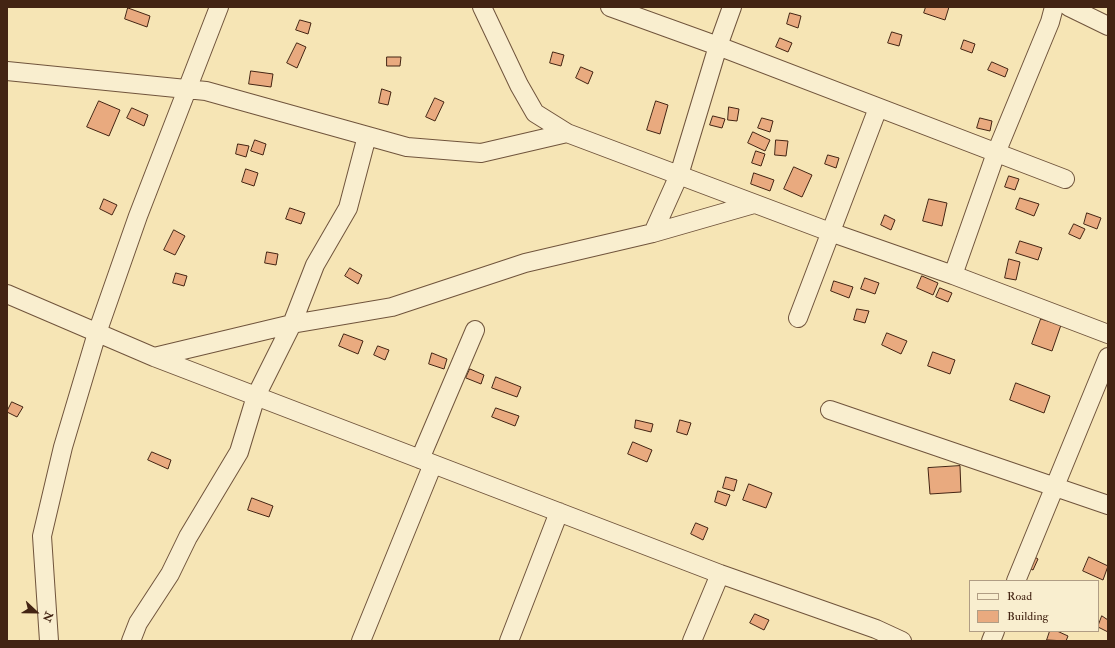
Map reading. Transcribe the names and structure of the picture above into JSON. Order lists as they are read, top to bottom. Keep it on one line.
{"legend":["Road","Building"],"north":"right"}
